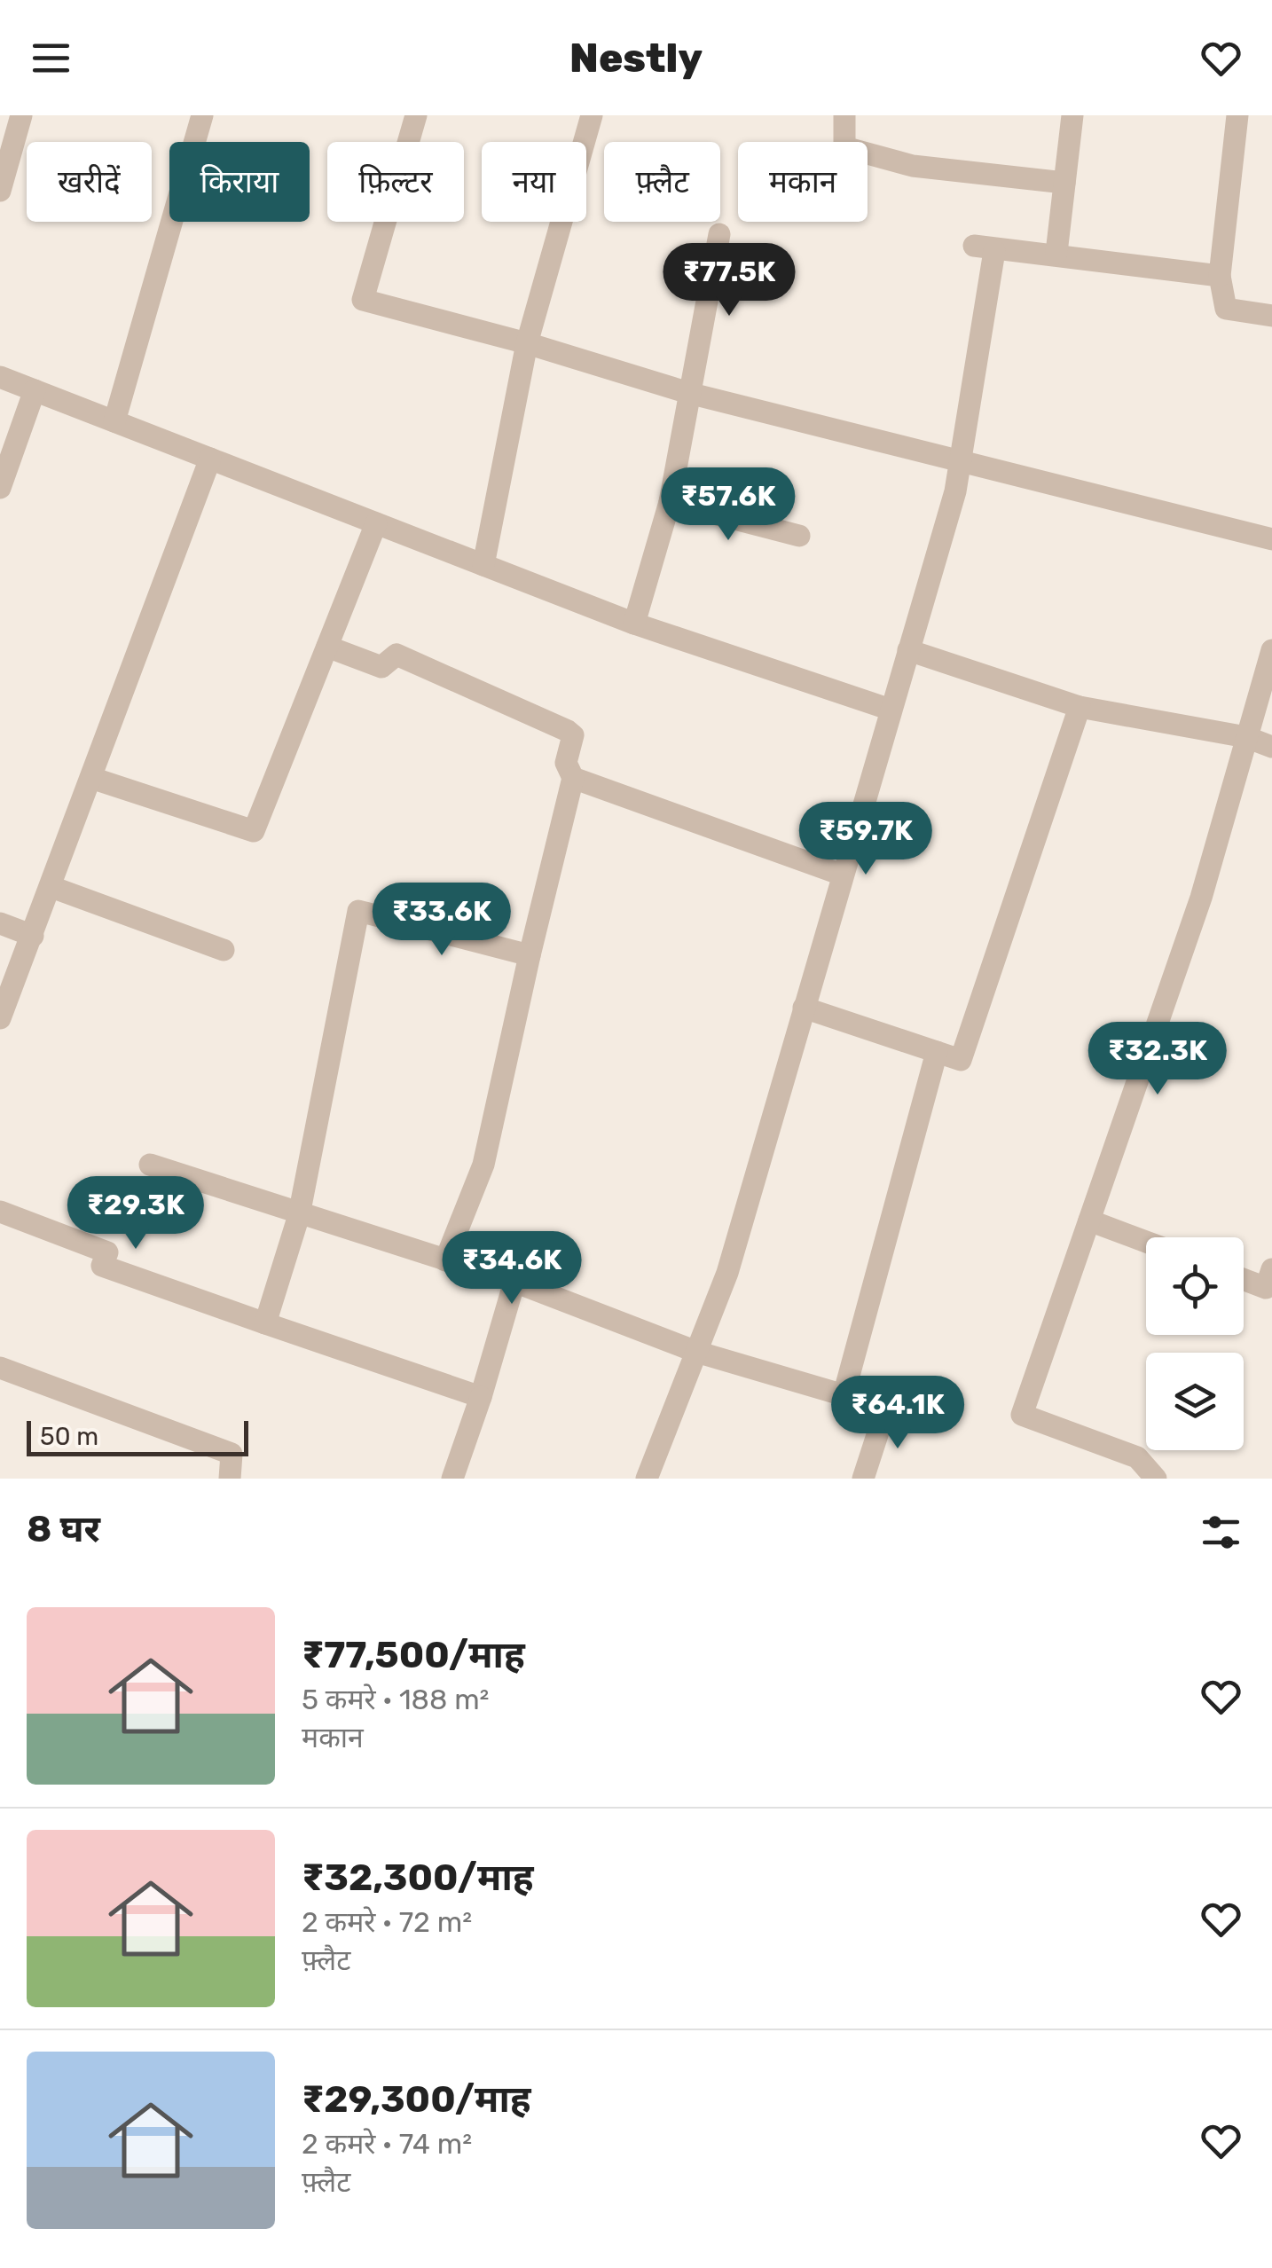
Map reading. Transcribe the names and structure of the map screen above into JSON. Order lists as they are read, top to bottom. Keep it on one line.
{"scale_bar":"50 m","page":{"header":"Nestly","chip":["खरीदें","किराया","फ़िल्टर","नया","फ़्लैट","मकान"],"price":["₹77.5K","₹57.6K","₹59.7K","₹33.6K","₹32.3K","₹29.3K","₹34.6K","₹64.1K"],"scale":"50 m","heading":"8 घर","list":[{"name":"₹77,500/माह","note":"5 कमरे · 188 m² · मकान"},{"name":"₹32,300/माह","note":"2 कमरे · 72 m² · फ़्लैट"},{"name":"₹29,300/माह","note":"2 कमरे · 74 m² · फ़्लैट"}]}}
